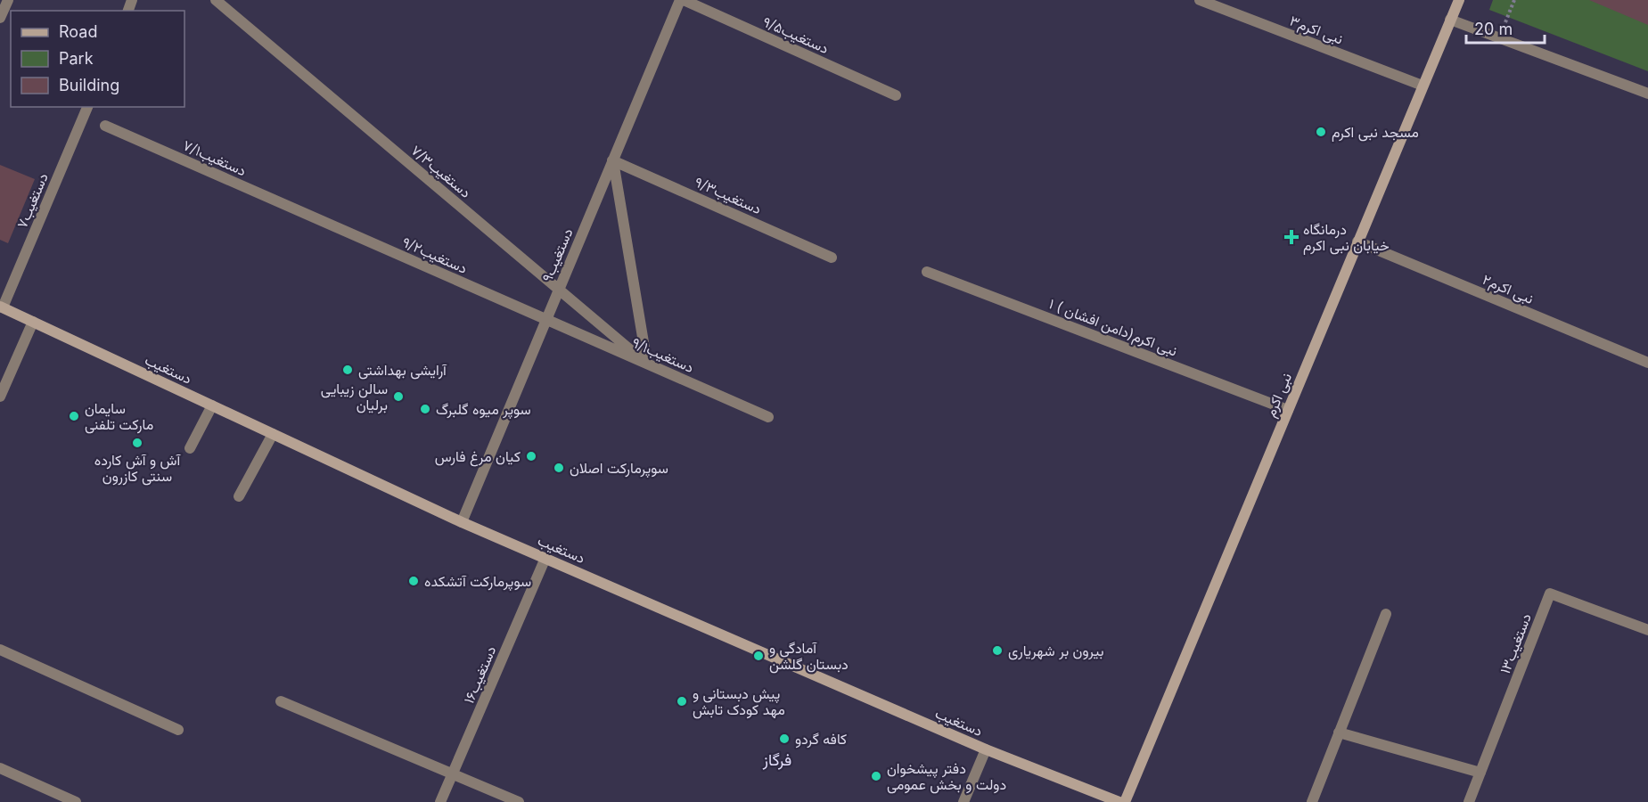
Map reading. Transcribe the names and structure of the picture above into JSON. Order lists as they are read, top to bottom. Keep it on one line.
{"streets":{"street":["نبی اکرم۳","۹/۵دستغیب","دستغیب۷/۱","دستغیب۷/۳","دستغیب۹/۳","دستغیب۷","دستغیب۹/۲","دستغیب۹","نبی اکرم۲","۱ نبی اکرم(دامن افشان )","دستغیب۹/۱","دستغیب","نبی اکرم","دستغیب۱۳","دستغیب۱۶"]},"crossings":[["نبی اکرم۳","نبی اکرم"],["۹/۵دستغیب","دستغیب۹"],["دستغیب۷/۱","دستغیب۹/۲"],["دستغیب۷/۳","دستغیب۹/۱"],["دستغیب۹/۳","دستغیب۹"],["دستغیب۷","دستغیب"],["دستغیب۹/۲","دستغیب۹"],["دستغیب۹/۲","دستغیب۹/۱"],["دستغیب۹","دستغیب۹/۱"],["دستغیب۹","دستغیب"],["نبی اکرم۲","نبی اکرم"],["۱ نبی اکرم(دامن افشان )","نبی اکرم"],["دستغیب","دستغیب۱۶"]],"districts":["فرگاز"],"places":{"other":["مسجد نبی اکرم","آرایشی بهداشتی","سالن زیبایی برلیان","سوپر میوه گلبرگ","سایمان مارکت تلفنی","آش و آش کارده سنتی کازرون","کیان مرغ فارس","سوپرمارکت اصلان","سوپرمارکت آتشکده","بیرون بر شهریاری","آمادگی و دبستان گلشن","پیش دبستانی و مهد کودک تابش","کافه گردو","دفتر پیشخوان دولت و بخش عمومی"],"health":["درمانگاه خیابان نبی اکرم"]},"legend":["Road","Park","Building"],"scale_bar":"20 m"}
